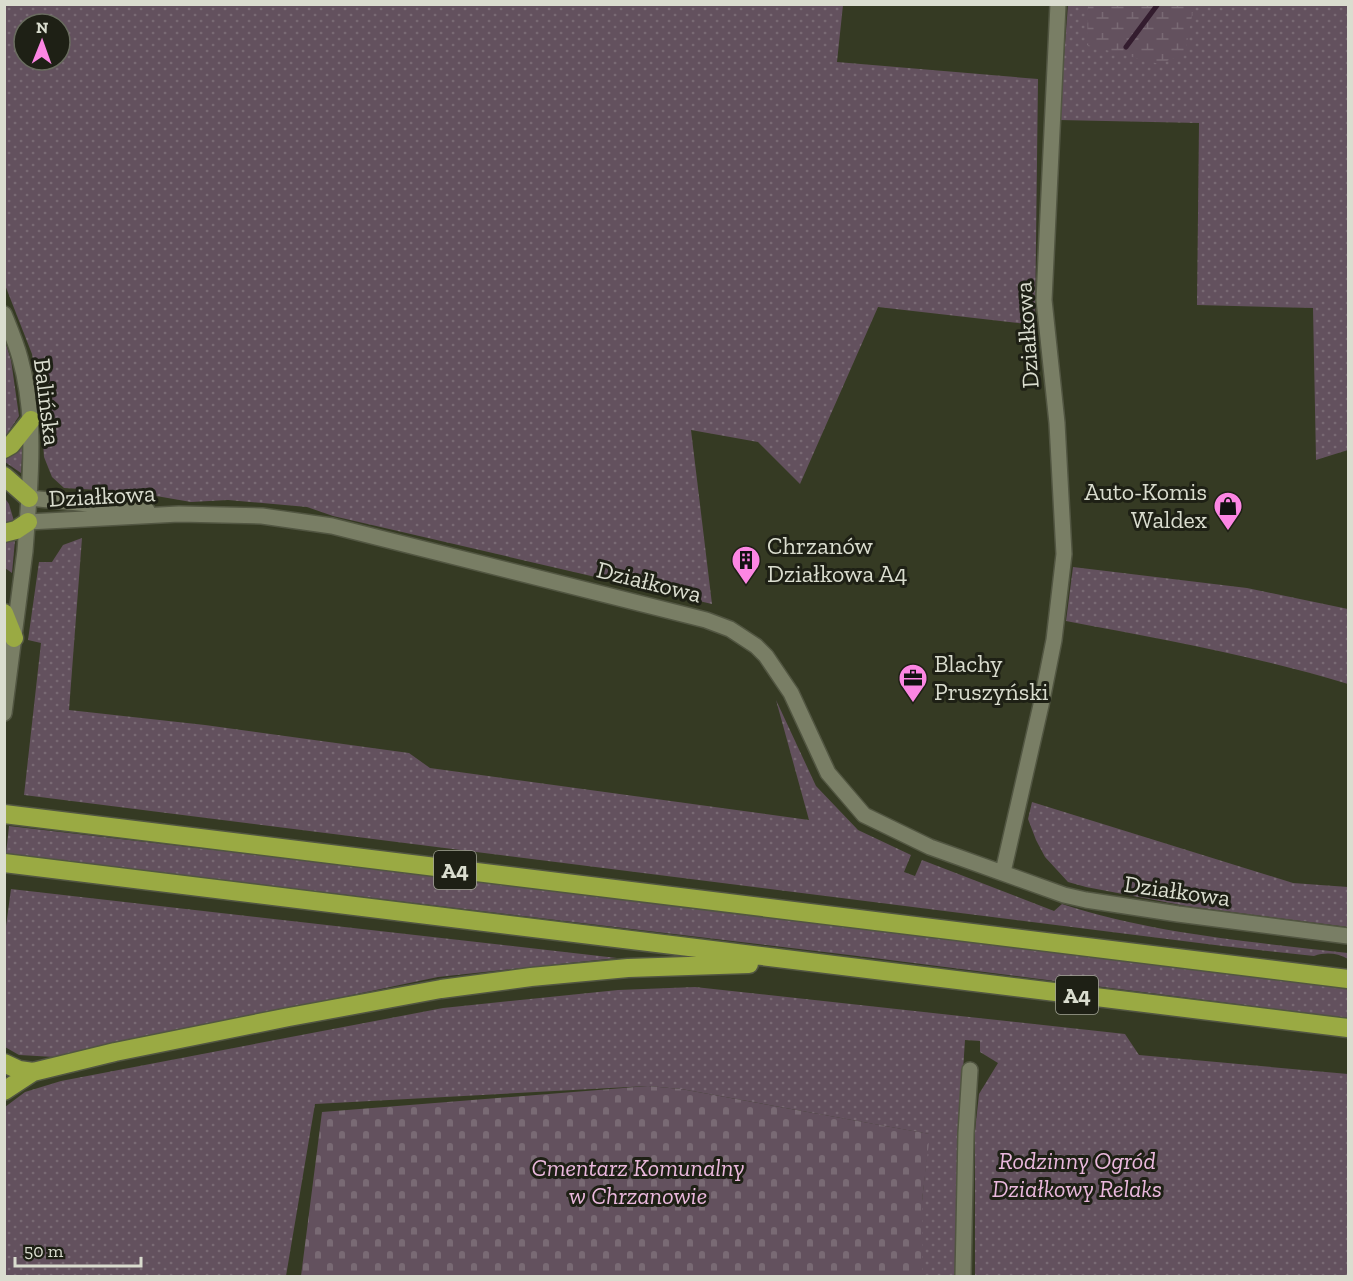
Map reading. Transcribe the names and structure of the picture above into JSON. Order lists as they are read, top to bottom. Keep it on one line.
{"streets":{"highway":["A4"],"street":["Działkowa","Balińska"]},"crossings":[["Działkowa","Balińska"]],"parks":["Rodzinny Ogród Działkowy Relaks","Cmentarz Komunalny w Chrzanowie"],"places":{"shop":["Auto-Komis Waldex"],"building":["Chrzanów Działkowa A4"],"office":["Blachy Pruszyński"]},"scale_bar":"50 m","north":"top"}
